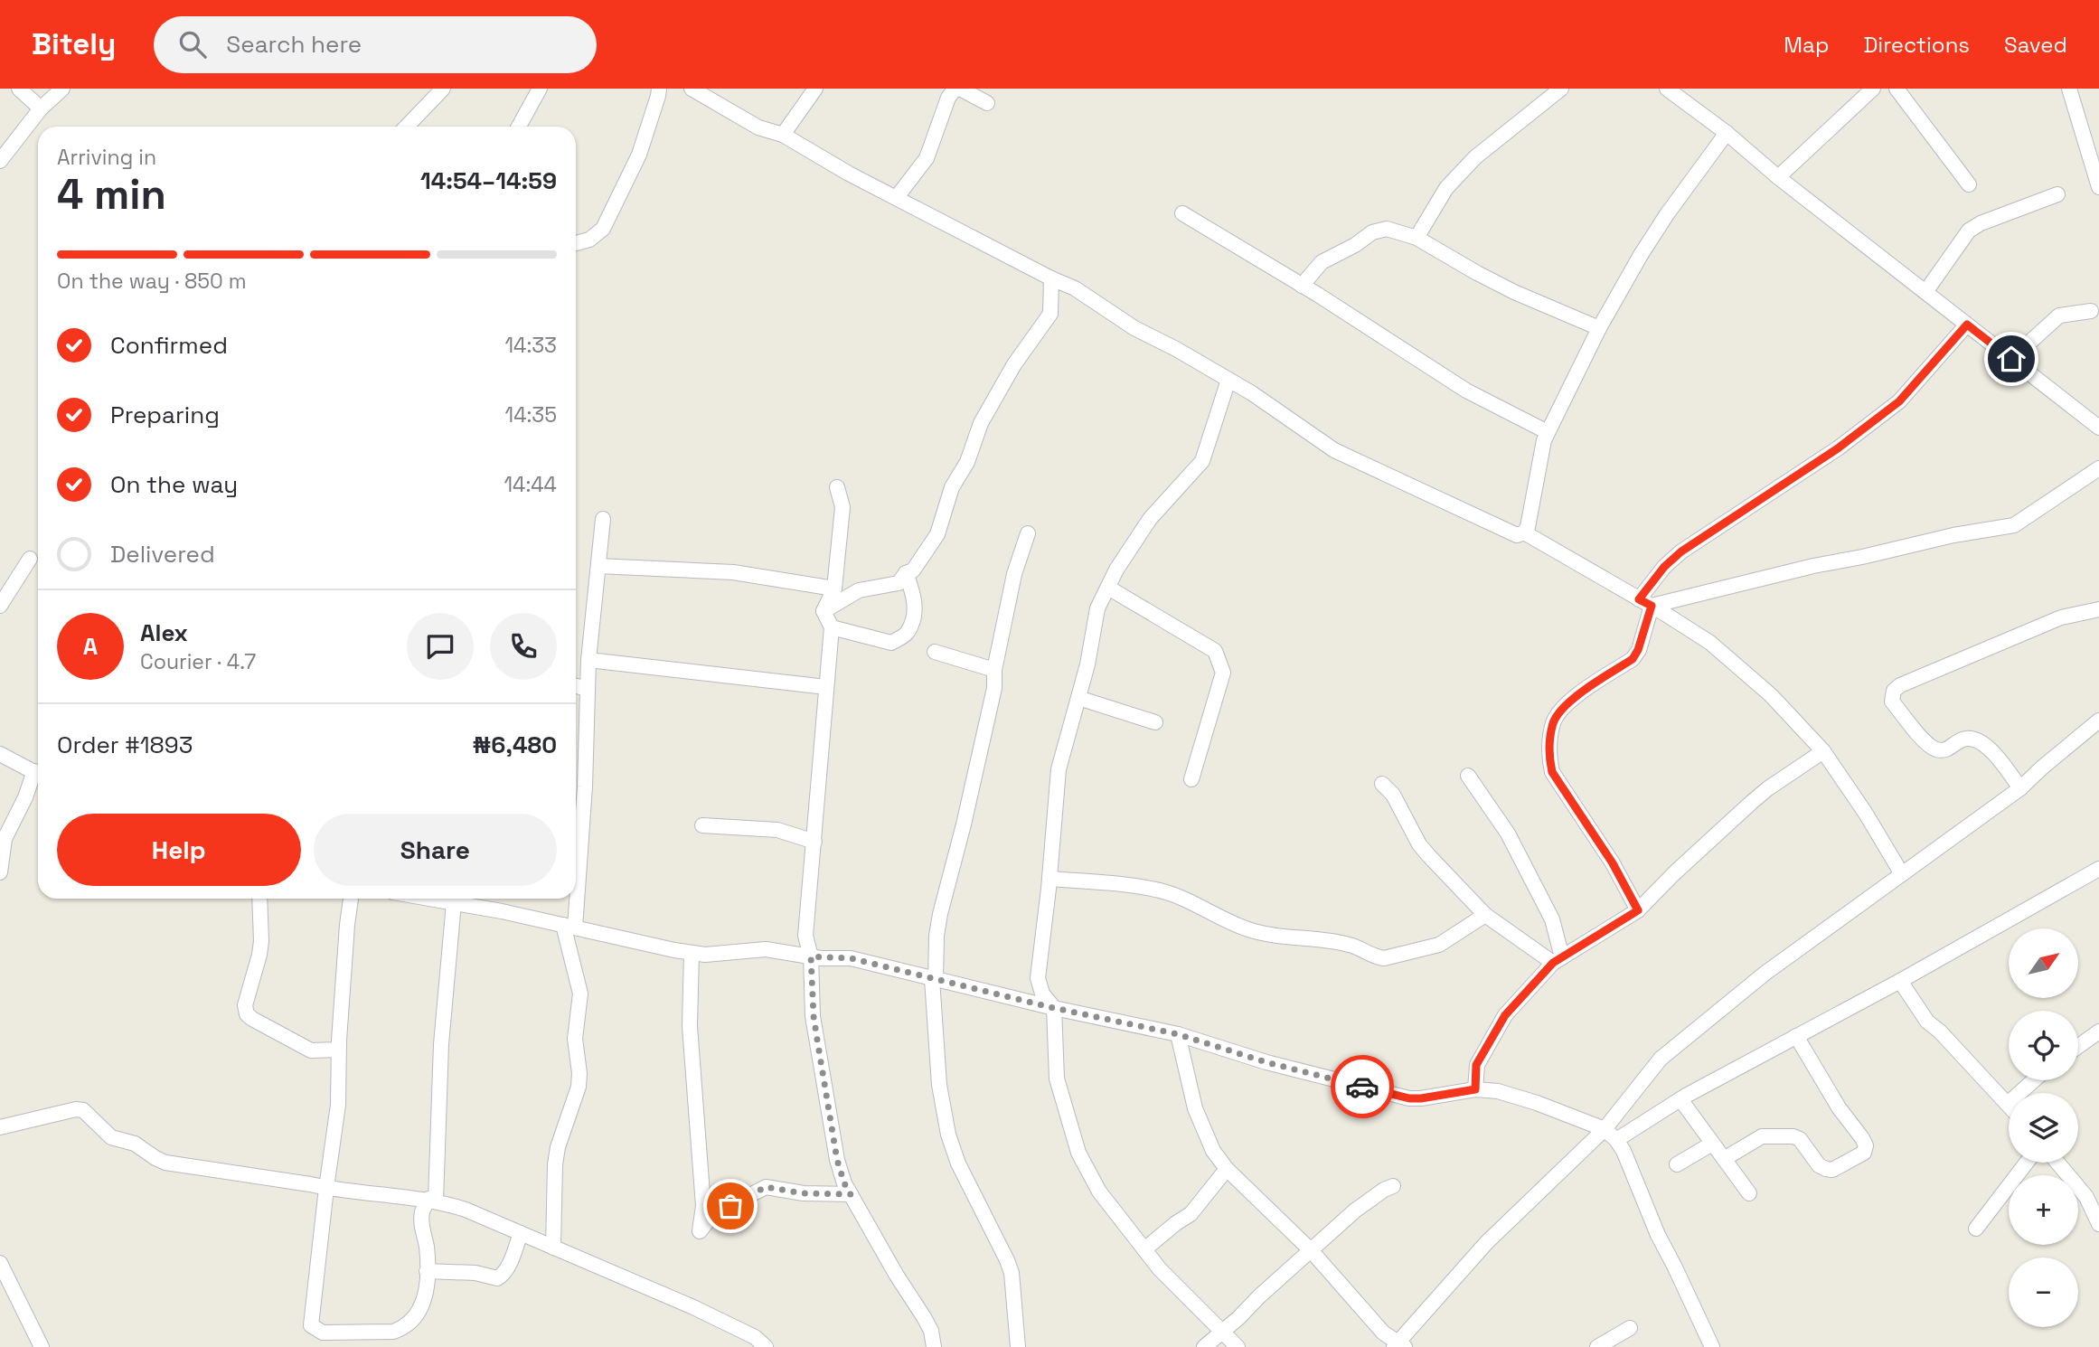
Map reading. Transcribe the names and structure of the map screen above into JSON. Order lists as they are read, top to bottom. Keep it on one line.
{"north":"top right","page":{"header":"Bitely","search":"Search here","nav":["Map","Directions","Saved"],"heading":["4 min","Arriving in","14:54–14:59"],"panel":["Alex","Courier · 4.7","Order #1893","₦6,480"],"bar":"On the way · 850 m","list":[["Confirmed","14:33"],["Preparing","14:35"],["On the way","14:44"],"Delivered"],"round":"A","buttons":["Help","Share"],"map_buttons":["+","−"]}}
